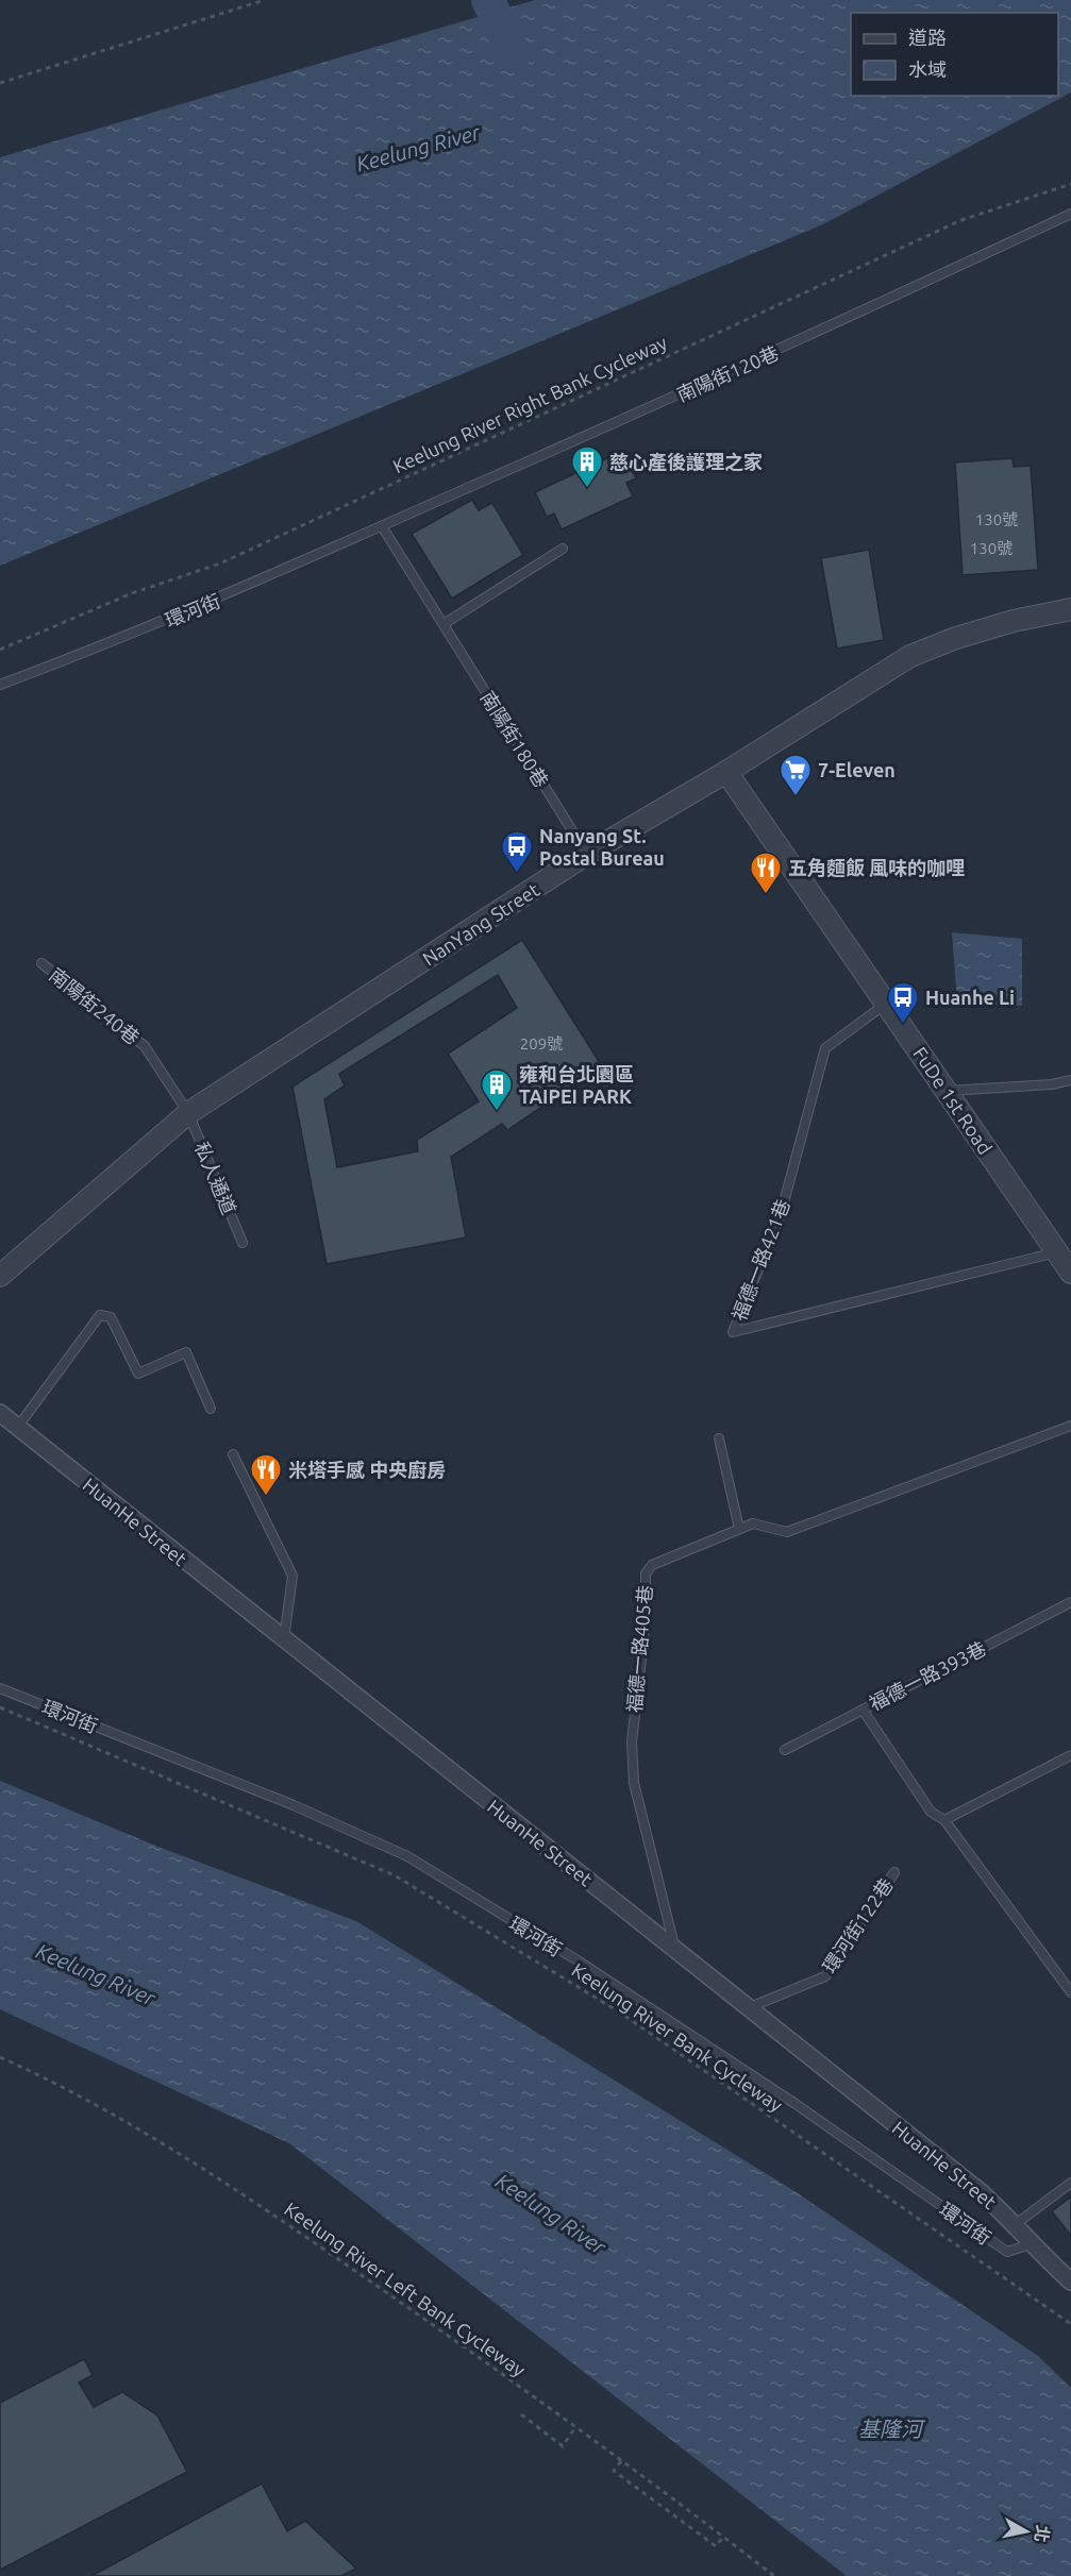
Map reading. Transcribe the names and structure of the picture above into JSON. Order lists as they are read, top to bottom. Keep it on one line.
{"streets":{"street":["NanYang Street","FuDe 1st Road","HuanHe Street"],"lane":["南陽街120巷","環河街","南陽街180巷","南陽街240巷","私人通道","福德一路421巷","福德一路405巷","福德一路393巷","環河街122巷"],"path":["Keelung River Right Bank Cycleway","Keelung River Bank Cycleway","Keelung River Left Bank Cycleway"]},"crossings":[["南陽街120巷","環河街"],["南陽街120巷","南陽街180巷"],["環河街","南陽街180巷"],["環河街","HuanHe Street"],["南陽街180巷","NanYang Street"],["NanYang Street","南陽街240巷"],["NanYang Street","FuDe 1st Road"],["NanYang Street","私人通道"],["南陽街240巷","私人通道"],["FuDe 1st Road","福德一路421巷"],["HuanHe Street","福德一路405巷"],["HuanHe Street","環河街122巷"]],"water":["Keelung River","基隆河"],"places":{"building":["慈心產後護理之家","雍和台北園區 TAIPEI PARK"],"supermarket":["7-Eleven"],"bus stop":["Nanyang St. Postal Bureau","Huanhe Li"],"restaurant":["五角麵飯 風味的咖哩","米塔手感 中央廚房"]},"house_numbers":["130號","130號","209號"],"legend":["道路","水域"],"north":"right"}
